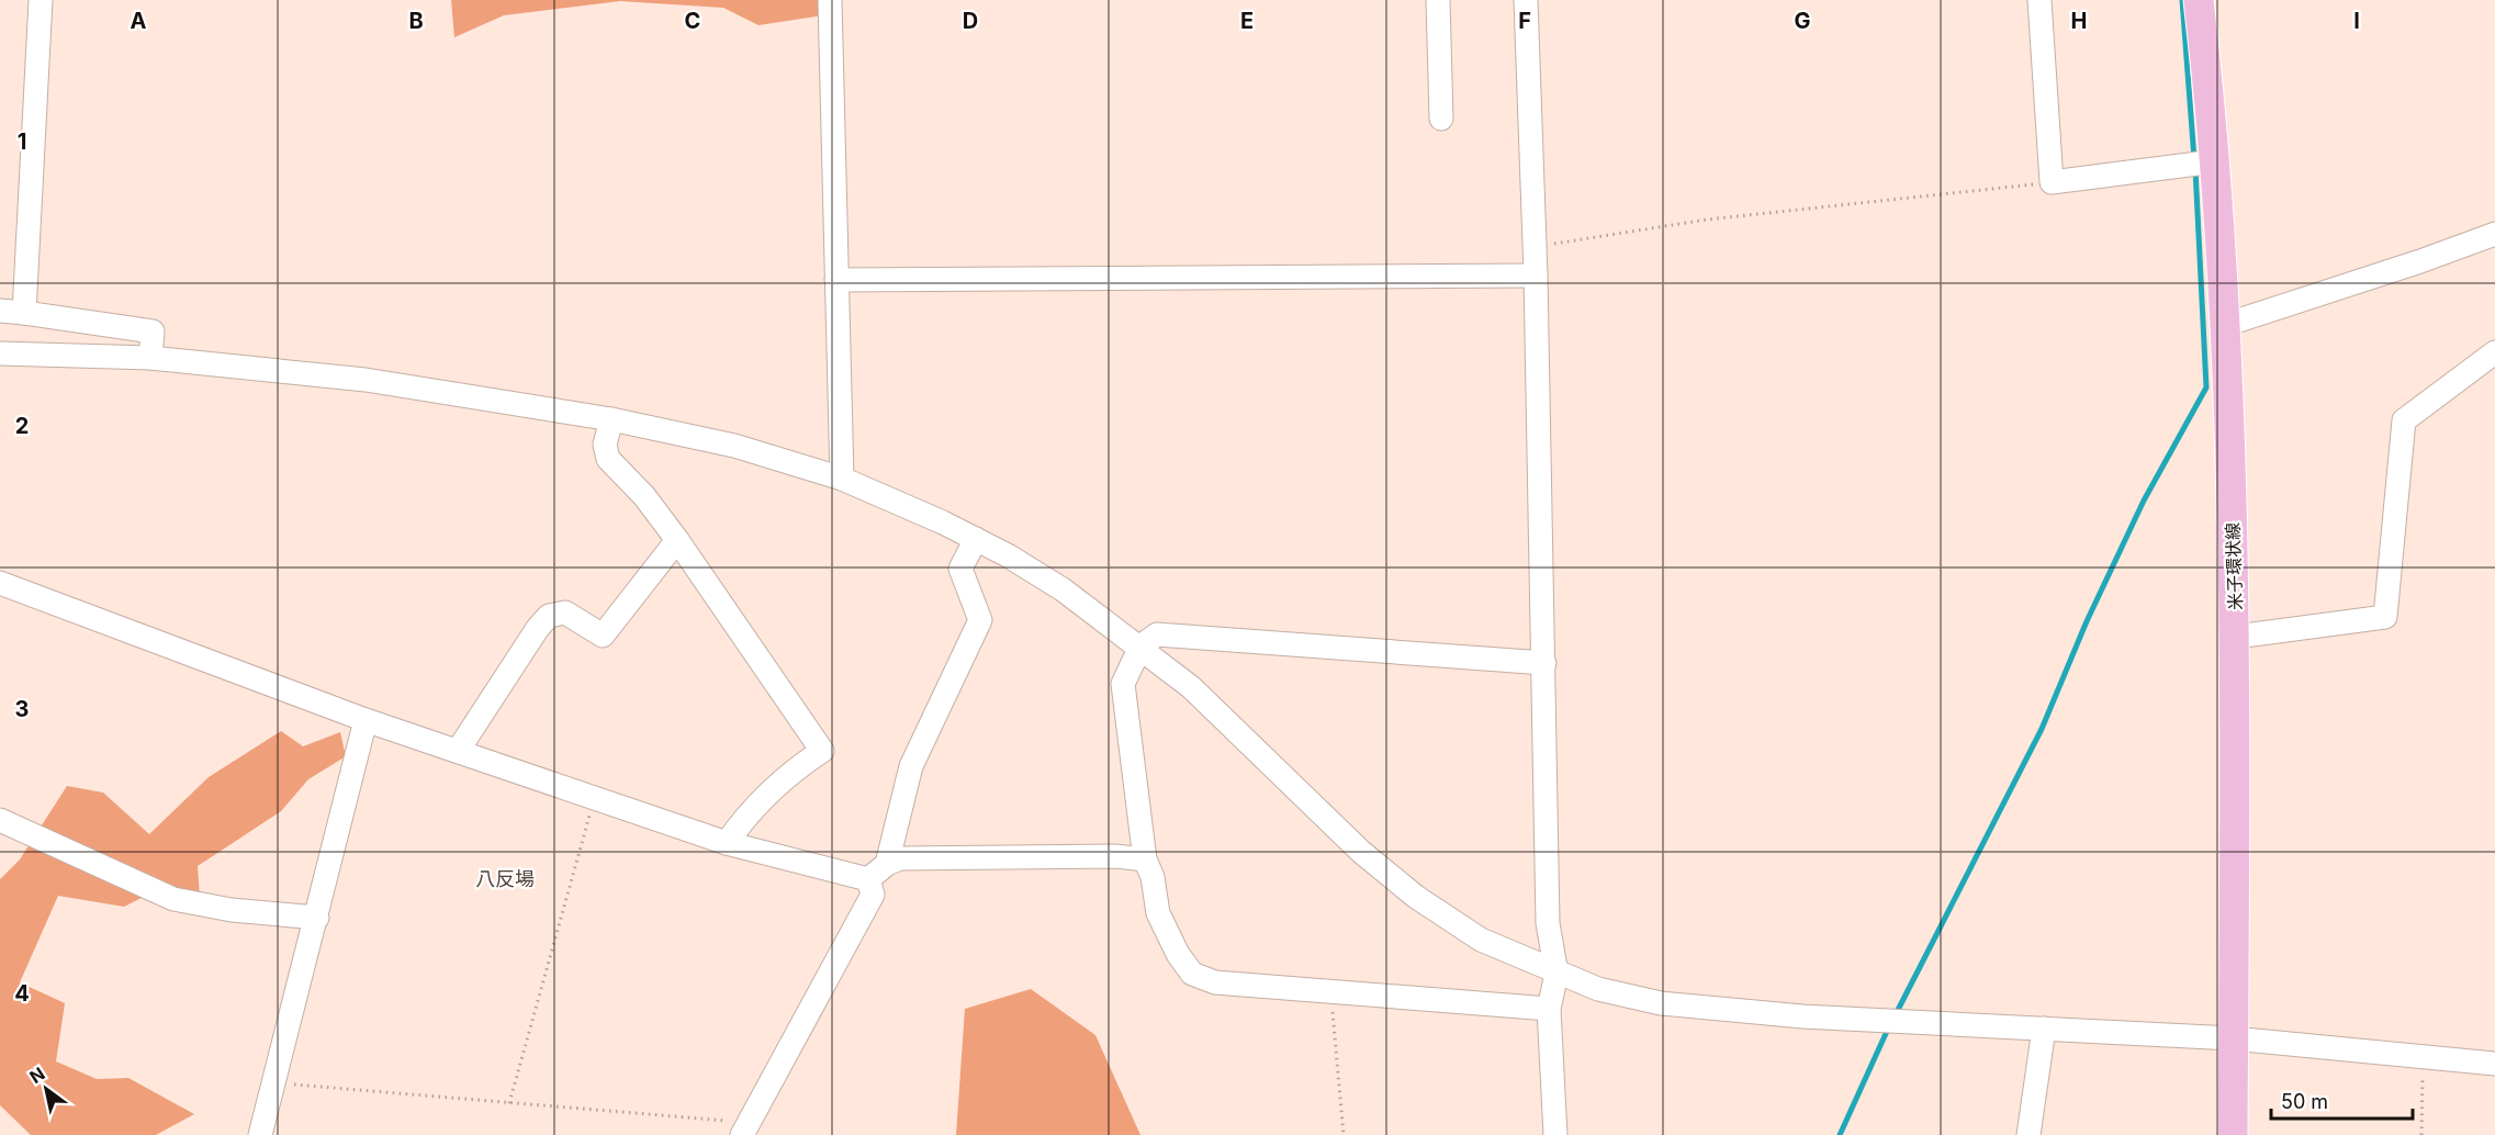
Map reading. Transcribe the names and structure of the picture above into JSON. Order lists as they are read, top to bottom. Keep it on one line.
{"streets":{"main road":["米子環状線"]},"districts":["八反場"],"scale_bar":"50 m","north":"top left","grid":{"columns":["A","B","C","D","E","F","G","H","I"],"rows":["1","2","3","4"]}}
